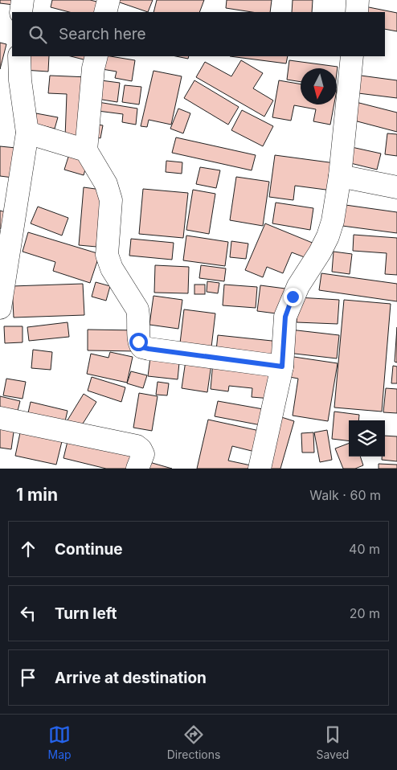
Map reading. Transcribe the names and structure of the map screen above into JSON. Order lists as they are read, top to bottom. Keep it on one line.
{"north":"bottom","page":{"search":"Search here","heading":["1 min","Walk · 60 m"],"list":[["Continue","40 m"],["Turn left","20 m"],"Arrive at destination"],"nav":["Map","Directions","Saved"]}}
